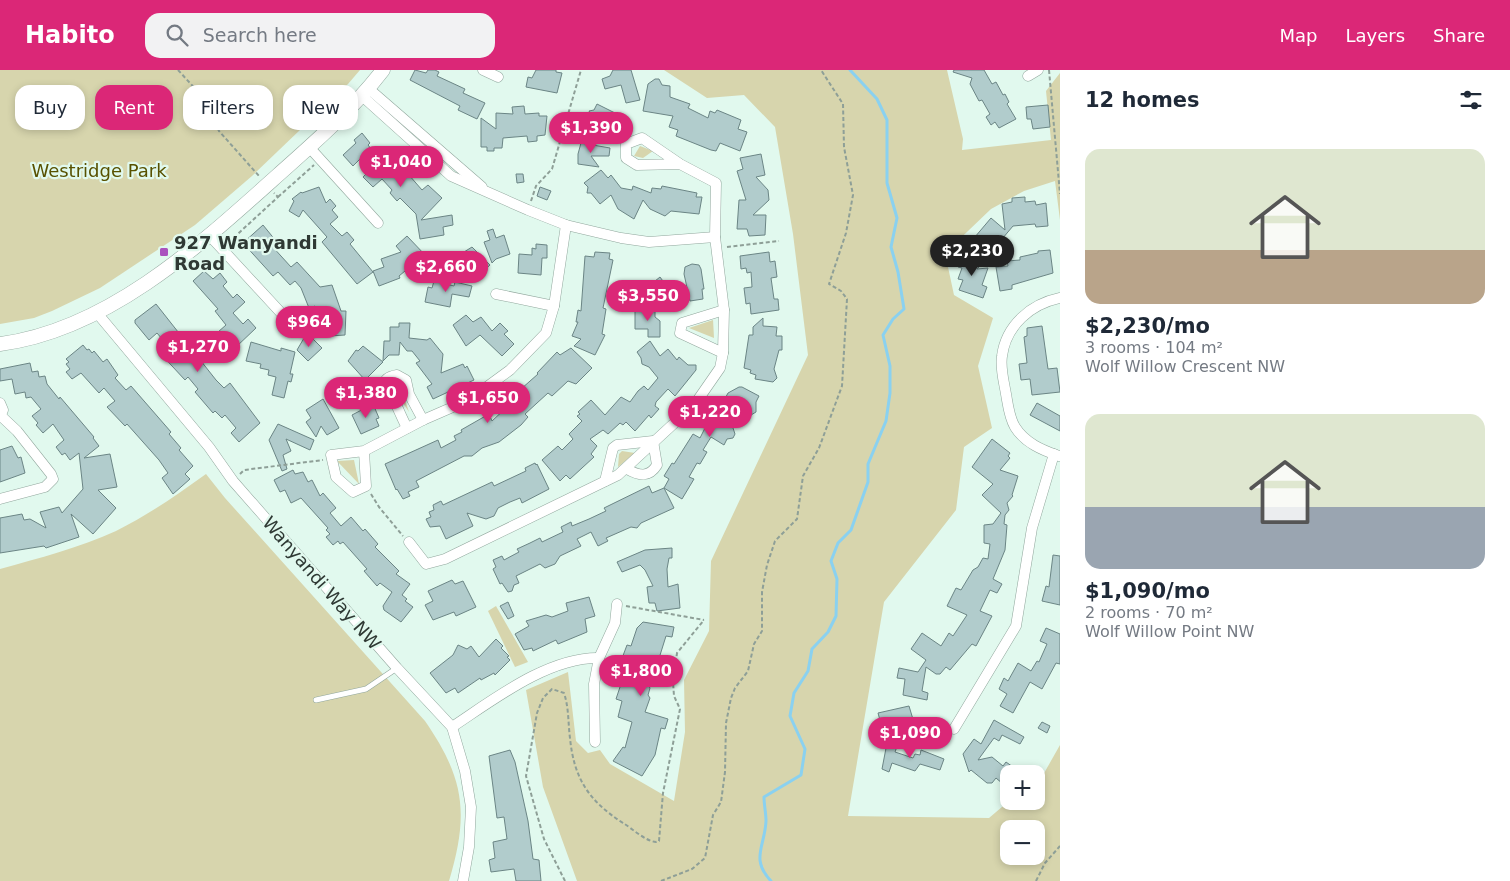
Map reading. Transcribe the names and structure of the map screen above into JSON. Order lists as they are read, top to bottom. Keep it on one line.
{"streets":{"street":["Wanyandi Way NW"]},"parks":["Westridge Park"],"places":{"transit":["927 Wanyandi Road"]},"page":{"header":"Habito","search":"Search here","nav":["Map","Layers","Share"],"heading":"12 homes","chip":["Buy","Rent","Filters","New"],"price":["$1,390","$1,040","$2,230","$2,660","$3,550","$964","$1,270","$1,380","$1,650","$1,220","$1,800","$1,090"],"list":[{"name":"$2,230/mo","note":"3 rooms · 104 m² · Wolf Willow Crescent NW"},{"name":"$1,090/mo","note":"2 rooms · 70 m² · Wolf Willow Point NW"}],"map_buttons":["+","−"]}}
